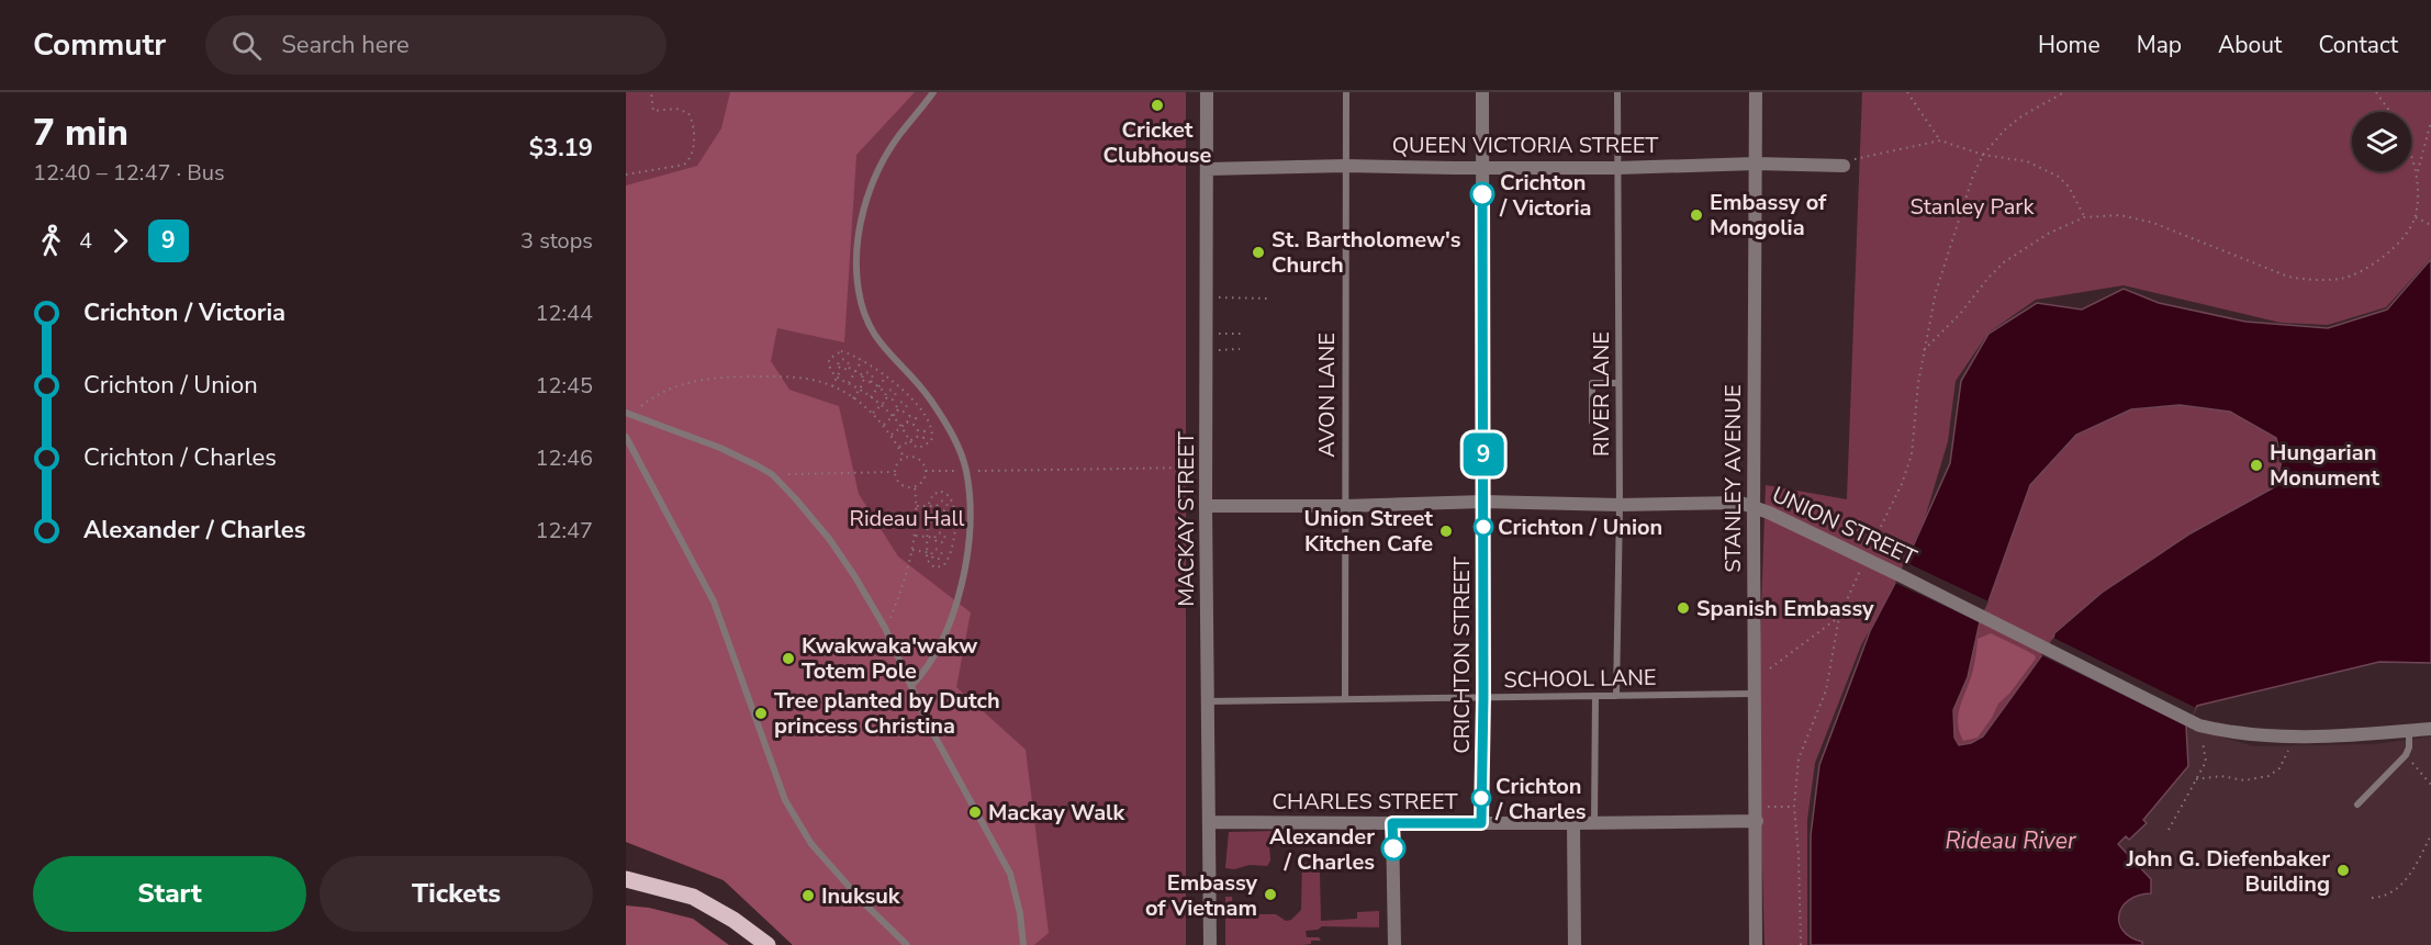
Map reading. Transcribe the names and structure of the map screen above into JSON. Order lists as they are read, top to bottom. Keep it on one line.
{"streets":{"street":["QUEEN VICTORIA STREET","STANLEY AVENUE","MACKAY STREET","UNION STREET","CRICHTON STREET","CHARLES STREET"],"lane":["RIVER LANE","AVON LANE","SCHOOL LANE"]},"crossings":[["QUEEN VICTORIA STREET","RIVER LANE"],["QUEEN VICTORIA STREET","AVON LANE"],["QUEEN VICTORIA STREET","STANLEY AVENUE"],["QUEEN VICTORIA STREET","MACKAY STREET"],["QUEEN VICTORIA STREET","CRICHTON STREET"],["RIVER LANE","UNION STREET"],["RIVER LANE","SCHOOL LANE"],["AVON LANE","UNION STREET"],["AVON LANE","SCHOOL LANE"],["STANLEY AVENUE","UNION STREET"],["STANLEY AVENUE","SCHOOL LANE"],["STANLEY AVENUE","CHARLES STREET"],["MACKAY STREET","UNION STREET"],["MACKAY STREET","SCHOOL LANE"],["MACKAY STREET","CHARLES STREET"],["UNION STREET","CRICHTON STREET"],["CRICHTON STREET","SCHOOL LANE"],["CRICHTON STREET","CHARLES STREET"]],"water":["Rideau River"],"parks":["Stanley Park","Rideau Hall"],"places":["Cricket Clubhouse","Crichton / Victoria","Embassy of Mongolia","St. Bartholomew's Church","Hungarian Monument","Crichton / Union","Union Street Kitchen Cafe","Spanish Embassy","Kwakwaka'wakw Totem Pole","Tree planted by Dutch princess Christina","Crichton / Charles","Mackay Walk","Alexander / Charles","John G. Diefenbaker Building","Embassy of Vietnam","Inuksuk"],"lines":["bus line 9"],"page":{"header":"Commutr","search":"Search here","nav":["Home","Map","About","Contact"],"heading":["7 min","12:40 – 12:47 · Bus","$3.19"],"on_map":"9","legs":["4","9","3 stops"],"list":[{"name":"Crichton / Victoria","value":"12:44"},{"name":"Crichton / Union","value":"12:45"},{"name":"Crichton / Charles","value":"12:46"},{"name":"Alexander / Charles","value":"12:47"}],"buttons":["Start","Tickets"]}}
